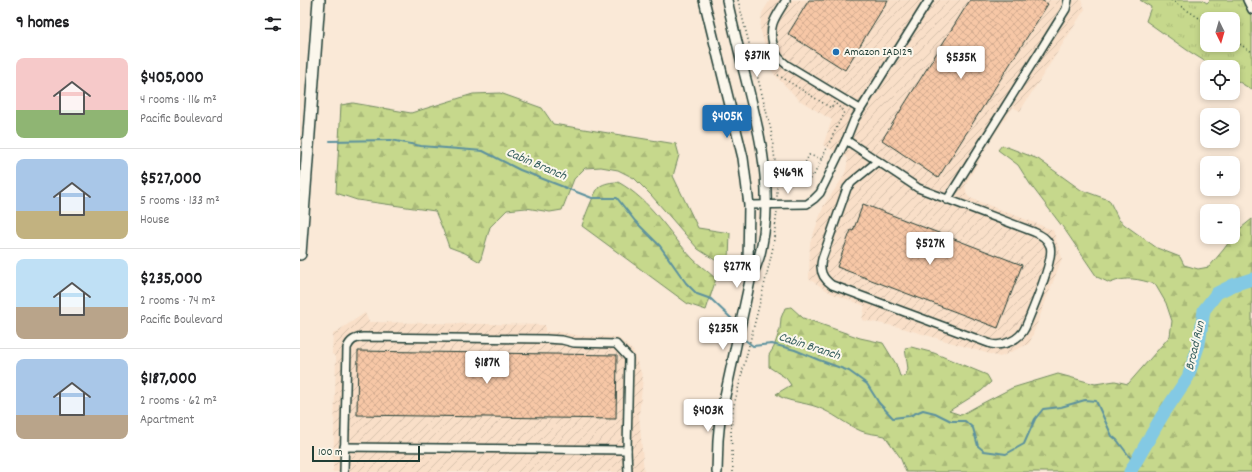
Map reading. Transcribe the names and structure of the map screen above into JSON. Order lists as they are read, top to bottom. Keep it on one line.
{"water":["Cabin Branch","Broad Run"],"places":["Amazon IAD129"],"scale_bar":"100 m","north":"bottom","page":{"heading":"9 homes","map_buttons":["+","−"],"price":["$371K","$535K","$405K","$469K","$527K","$277K","$235K","$187K","$403K"],"list":[{"name":"$405,000","note":"4 rooms · 116 m² · Pacific Boulevard"},{"name":"$527,000","note":"5 rooms · 133 m² · House"},{"name":"$235,000","note":"2 rooms · 74 m² · Pacific Boulevard"},{"name":"$187,000","note":"2 rooms · 62 m² · Apartment"}],"scale":"100 m"}}
